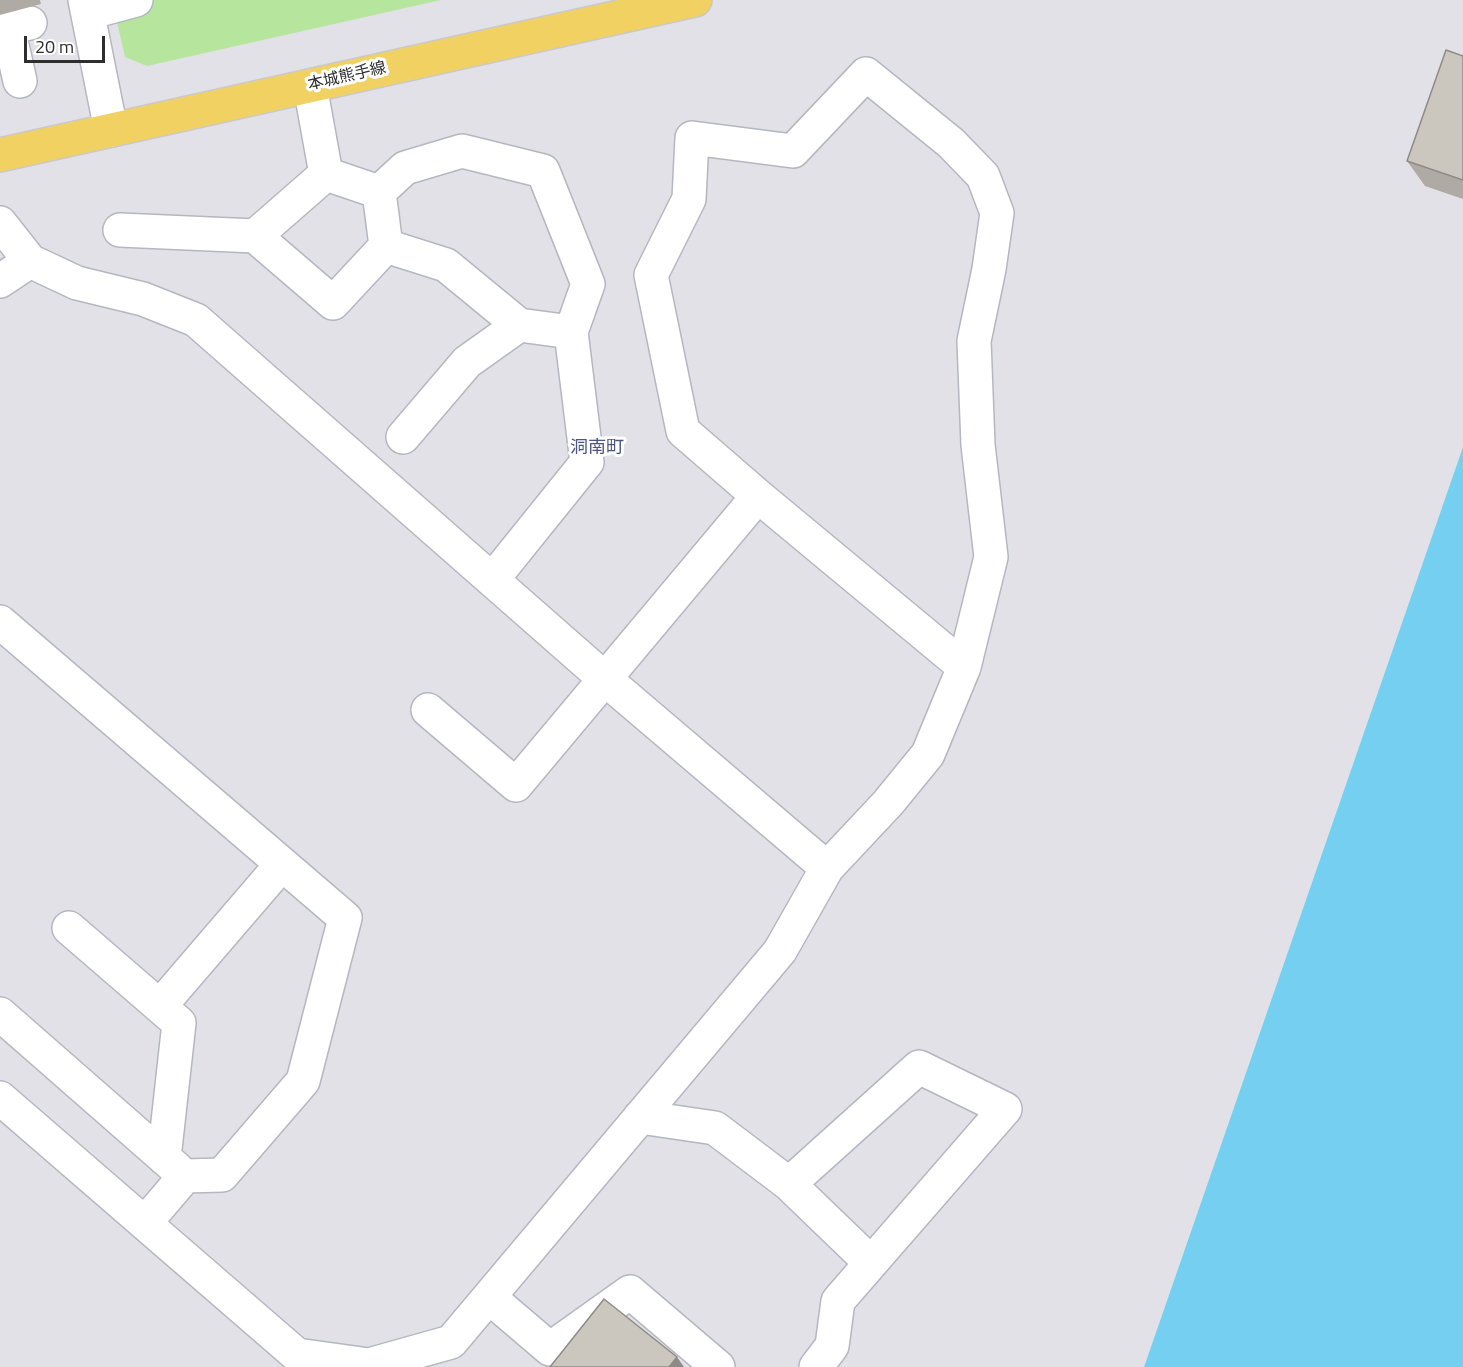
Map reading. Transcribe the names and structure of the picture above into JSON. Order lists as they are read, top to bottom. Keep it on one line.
{"streets":{"main road":["本城熊手線"]},"districts":["洞南町"],"scale_bar":"20 m"}
